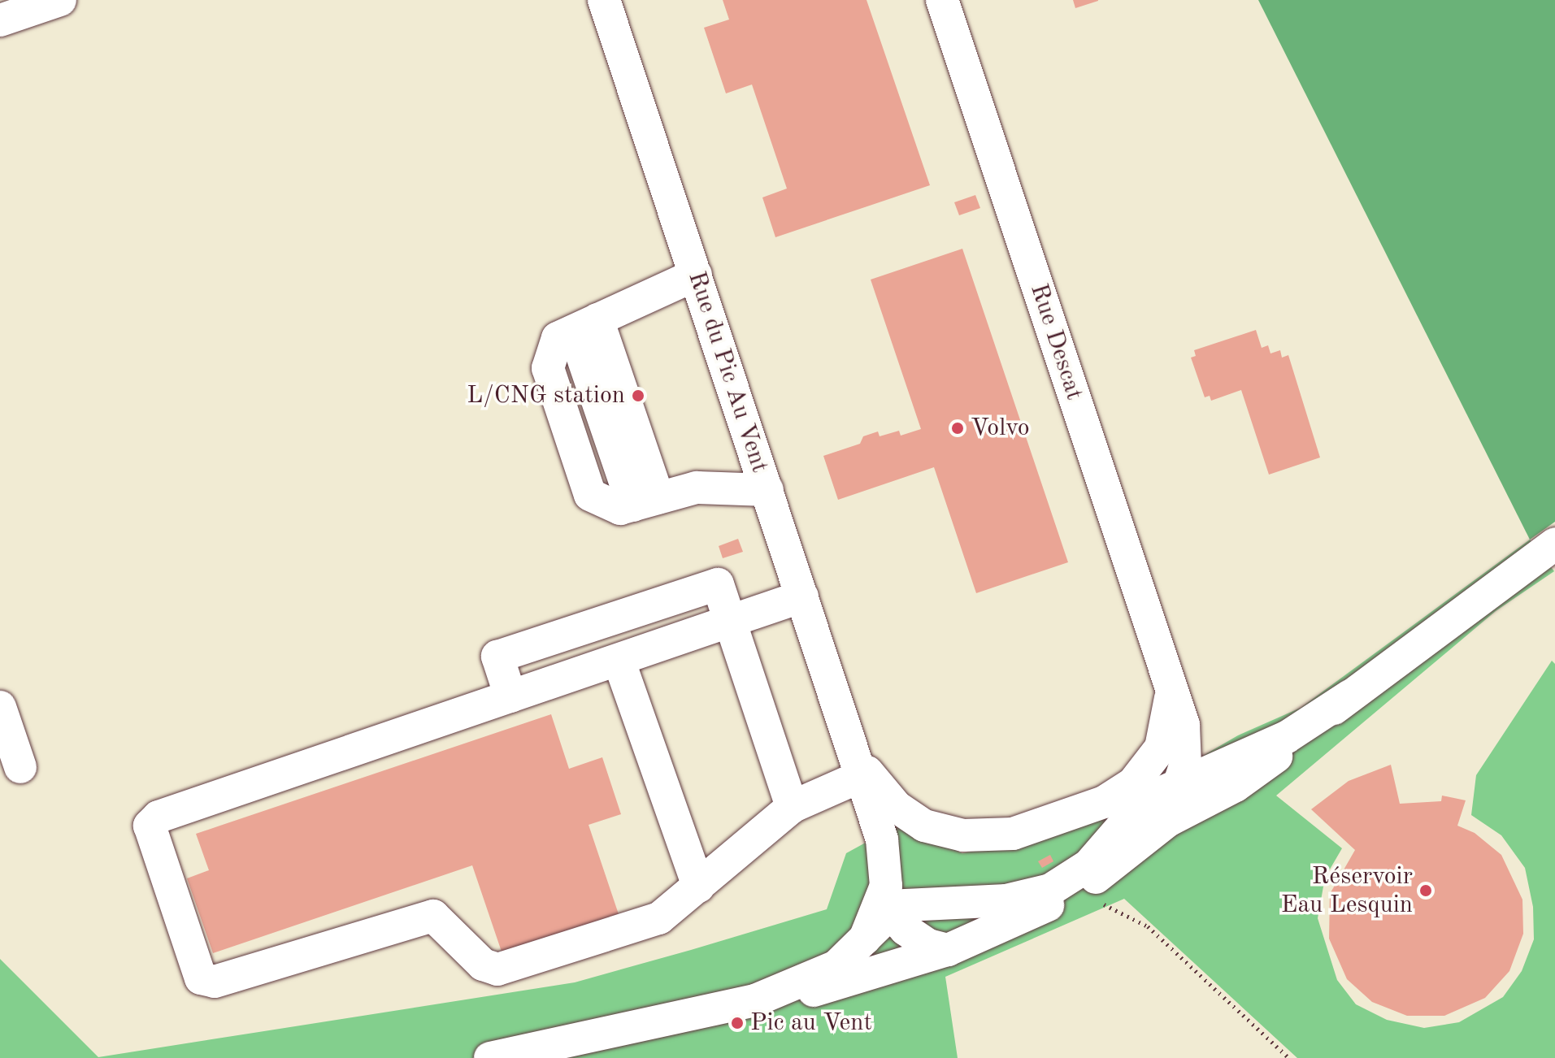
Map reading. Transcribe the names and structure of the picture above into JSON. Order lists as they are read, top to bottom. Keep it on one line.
{"streets":{"street":["Rue Descat","Rue du Pic Au Vent"]},"crossings":[["Rue Descat","Rue du Pic Au Vent"]],"places":["L/CNG station","Volvo","Réservoir Eau Lesquin","Pic au Vent"]}
